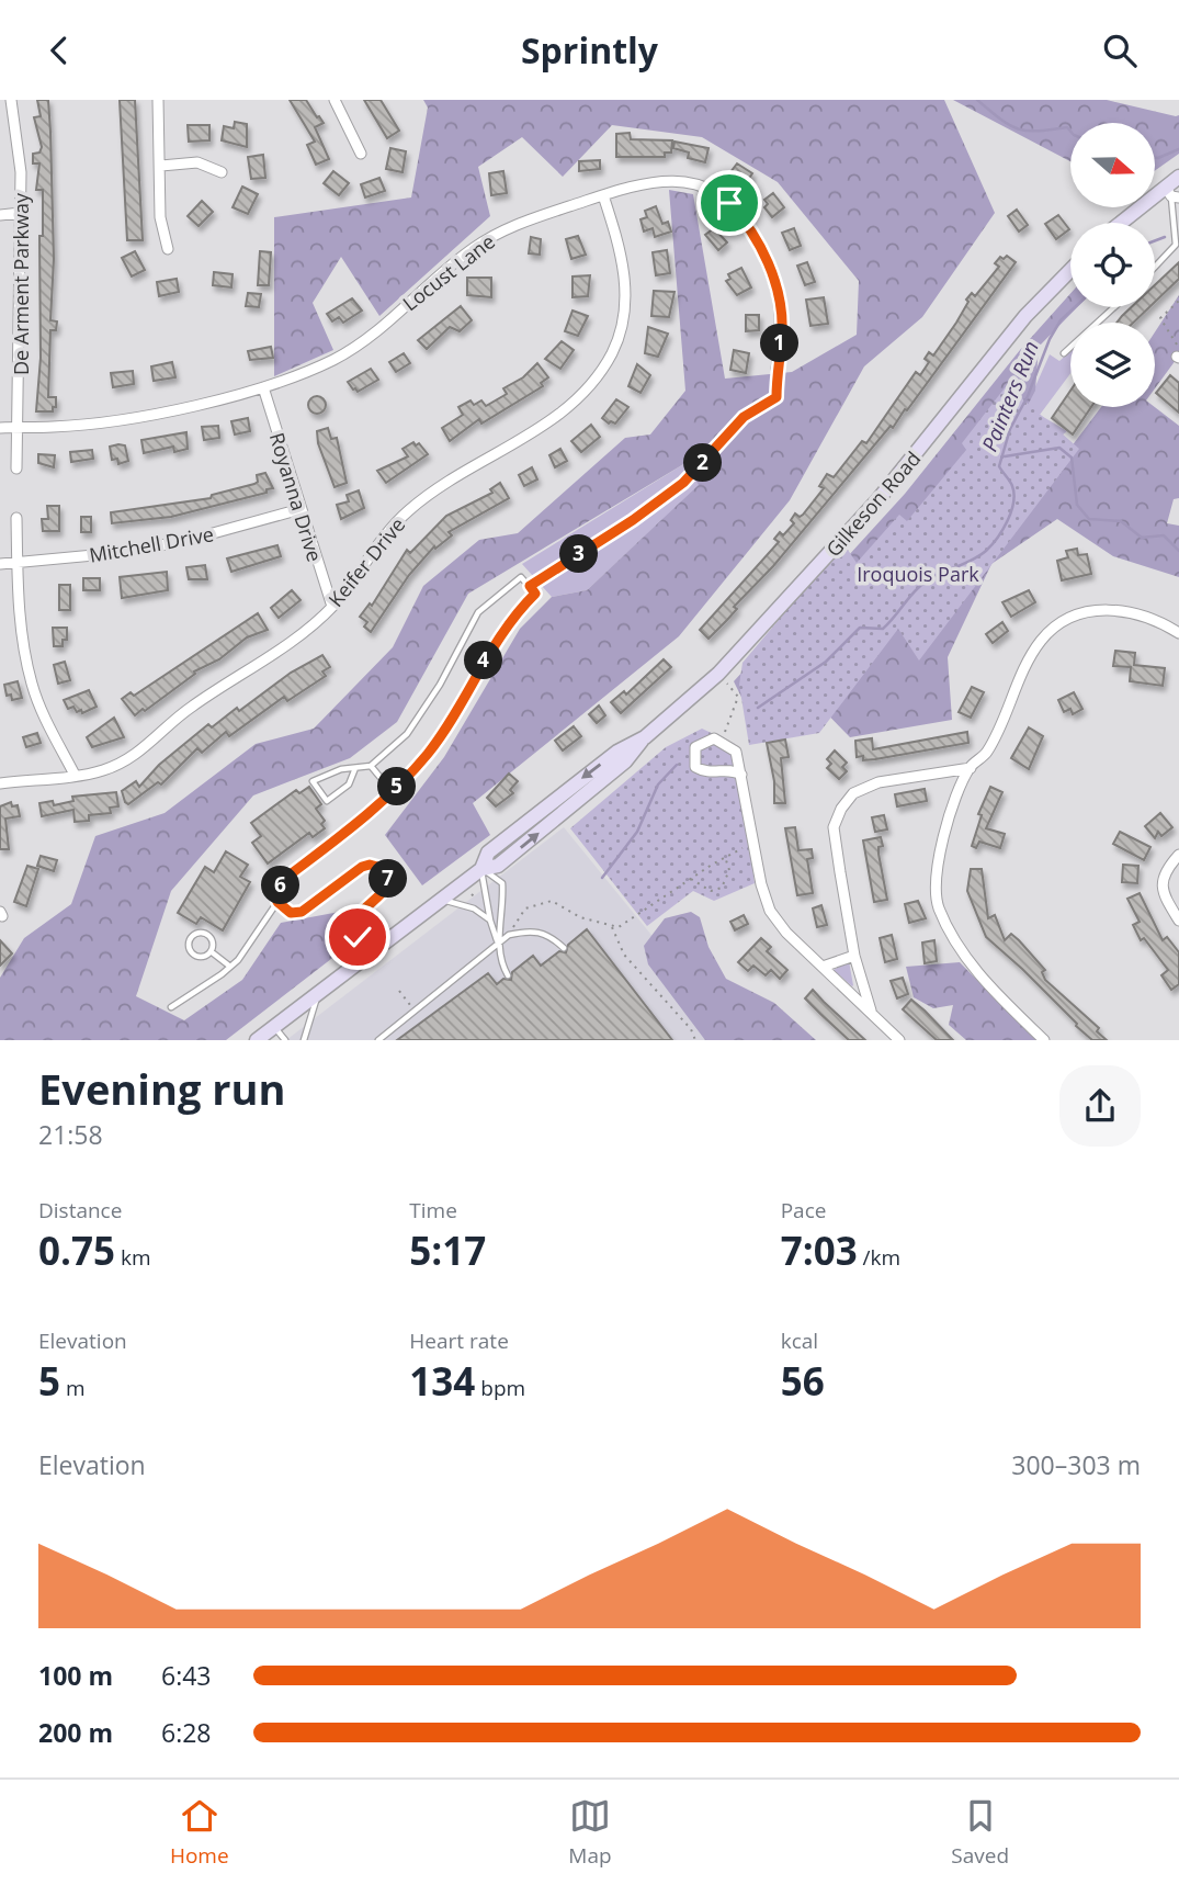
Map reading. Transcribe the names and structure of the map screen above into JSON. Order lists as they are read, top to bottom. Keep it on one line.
{"streets":{"street":["Locust Lane","De Arment Parkway","Royanna Drive","Gilkeson Road","Mitchell Drive","Keifer Drive"]},"crossings":[["Locust Lane","De Arment Parkway"],["Locust Lane","Royanna Drive"],["Locust Lane","Keifer Drive"],["Royanna Drive","Mitchell Drive"],["Royanna Drive","Keifer Drive"]],"water":["Painters Run"],"parks":["Iroquois Park"],"north":"right","page":{"header":"Sprintly","pins":["1","2","3","4","5","7","6"],"heading":["Evening run","21:58"],"stats":[["Distance","0.75 km"],["Time","5:17"],["Pace","7:03 /km"],["Elevation","5 m"],["Heart rate","134 bpm"],["kcal","56"]],"chart":["Elevation","300–303 m"],"list":[{"name":"100 m","note":"6:43"},{"name":"200 m","note":"6:28"}],"tabs":["Home","Map","Saved"]}}
